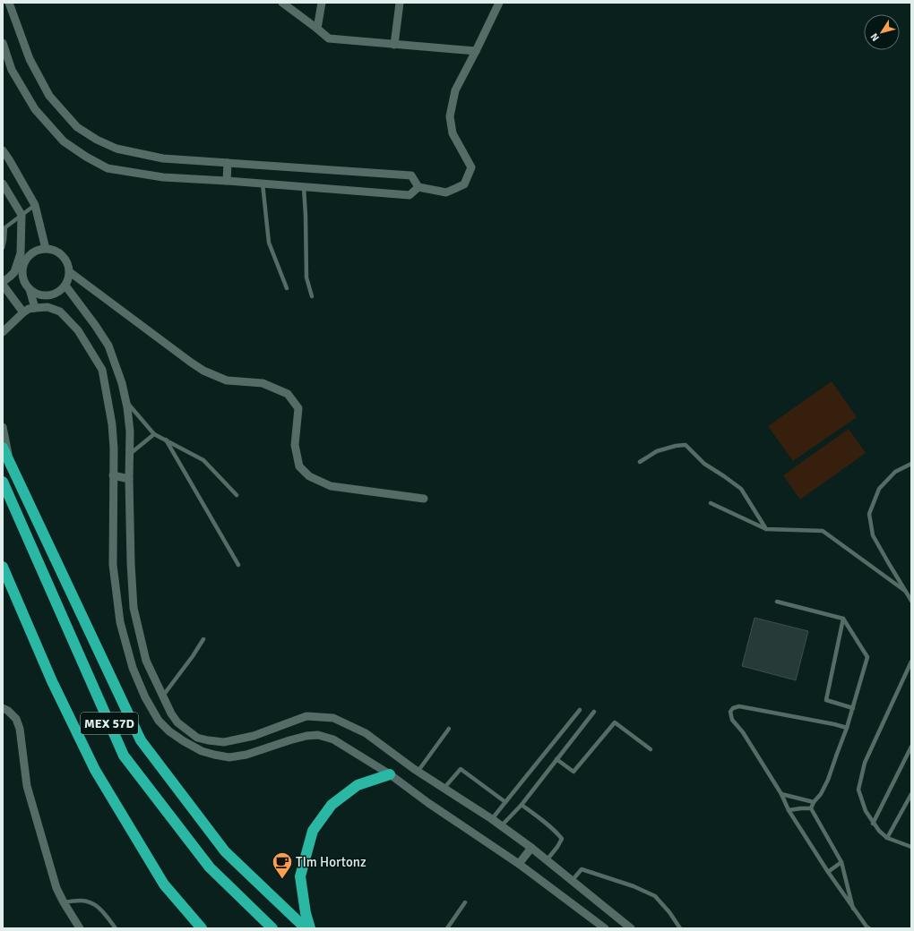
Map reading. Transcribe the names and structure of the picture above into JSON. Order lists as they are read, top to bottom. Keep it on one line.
{"streets":{"highway":["MEX 57D"]},"places":{"cafe":["TIm Hortonz"]},"north":"bottom left"}
